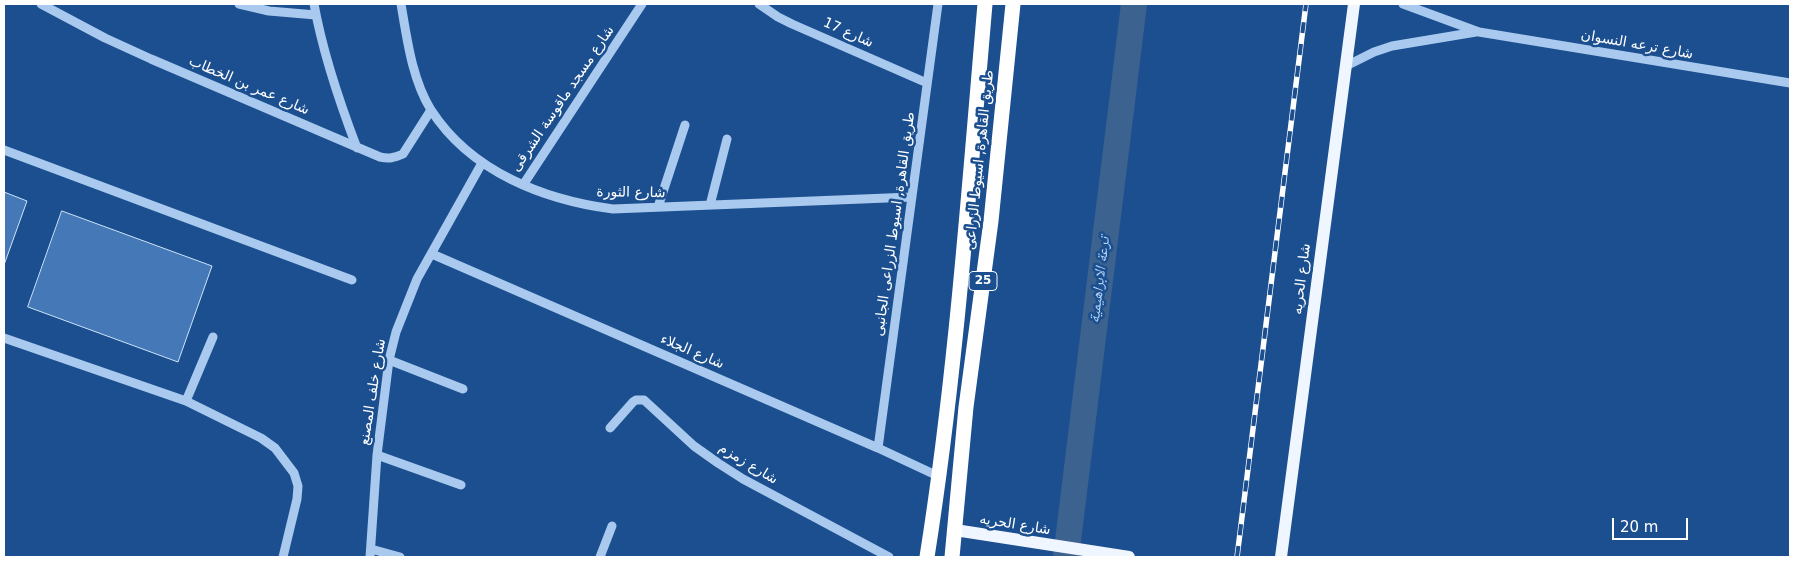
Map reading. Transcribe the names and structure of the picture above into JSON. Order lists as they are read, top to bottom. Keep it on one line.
{"streets":{"highway":["طريق القاهرة, اسيوط الزراعى","25"],"main road":["شارع الحريه"],"street":["شارع 17","شارع ترعه النسوان","شارع عمر بن الخطاب","شارع مسجد ماقوسة الشرقى","شارع الثورة","طريق القاهرة, اسيوط الزراعى الجانبى","شارع الجلاء","شارع خلف المصنع","شارع زمزم"]},"crossings":[["شارع 17","طريق القاهرة, اسيوط الزراعى الجانبى"],["شارع ترعه النسوان","شارع الحريه"],["شارع عمر بن الخطاب","شارع الثورة"],["شارع مسجد ماقوسة الشرقى","شارع الثورة"],["طريق القاهرة, اسيوط الزراعى","شارع الحريه"],["طريق القاهرة, اسيوط الزراعى","شارع الجلاء"],["شارع الثورة","طريق القاهرة, اسيوط الزراعى الجانبى"],["شارع الثورة","شارع خلف المصنع"],["طريق القاهرة, اسيوط الزراعى الجانبى","شارع الجلاء"],["شارع الجلاء","شارع خلف المصنع"]],"water":["ترعة الابراهيمية"],"scale_bar":"20 m"}
